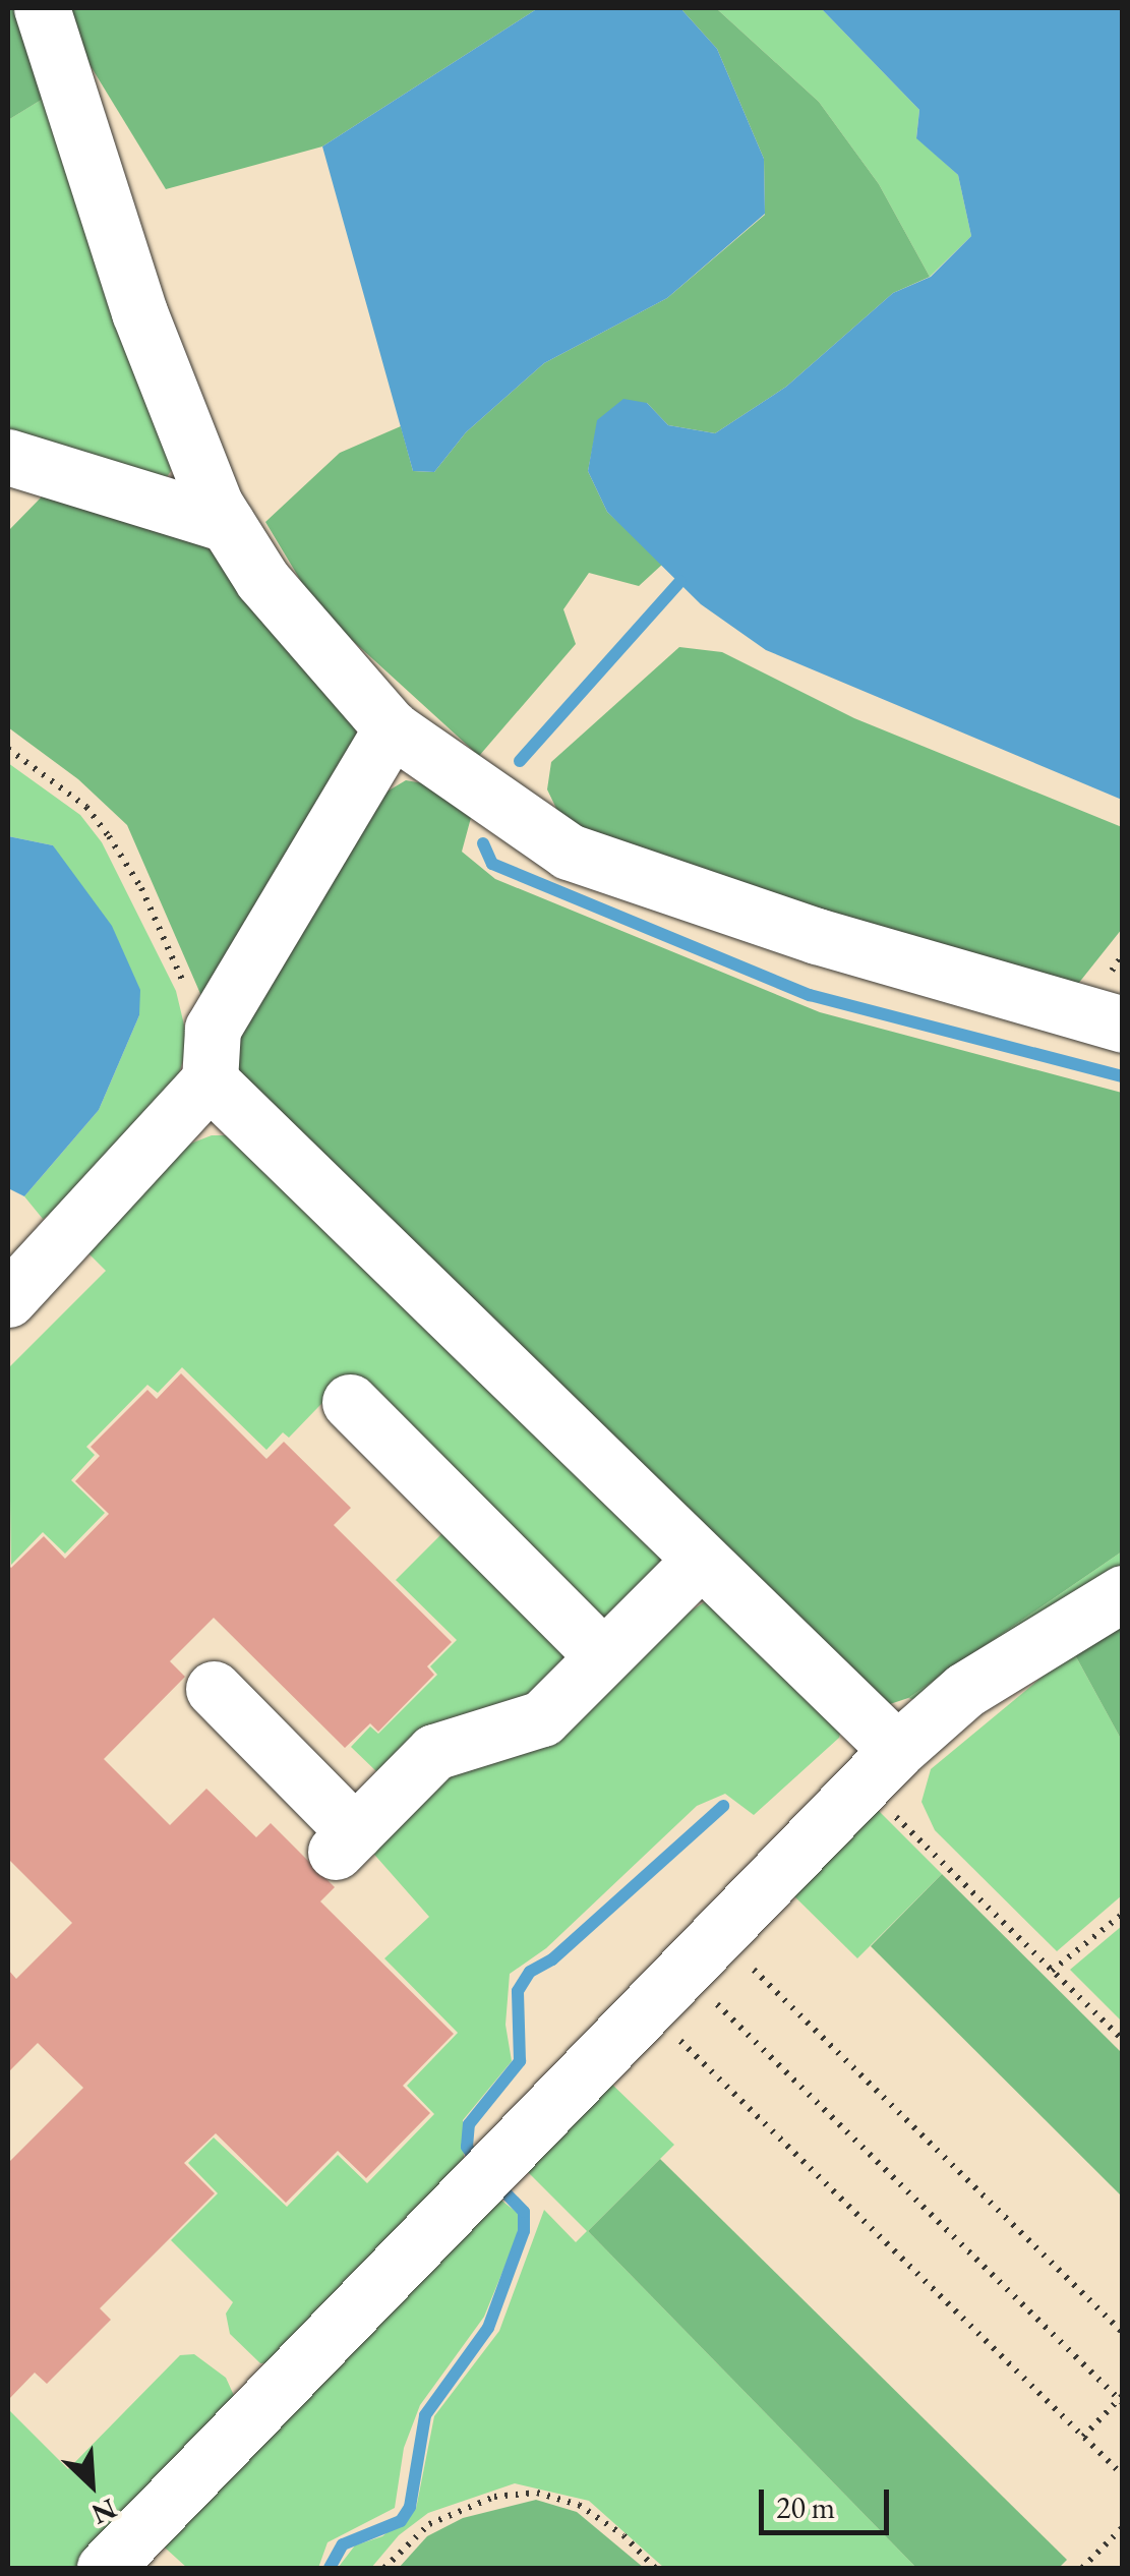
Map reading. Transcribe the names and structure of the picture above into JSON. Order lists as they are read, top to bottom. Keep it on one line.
{"scale_bar":"20 m","north":"bottom right"}
